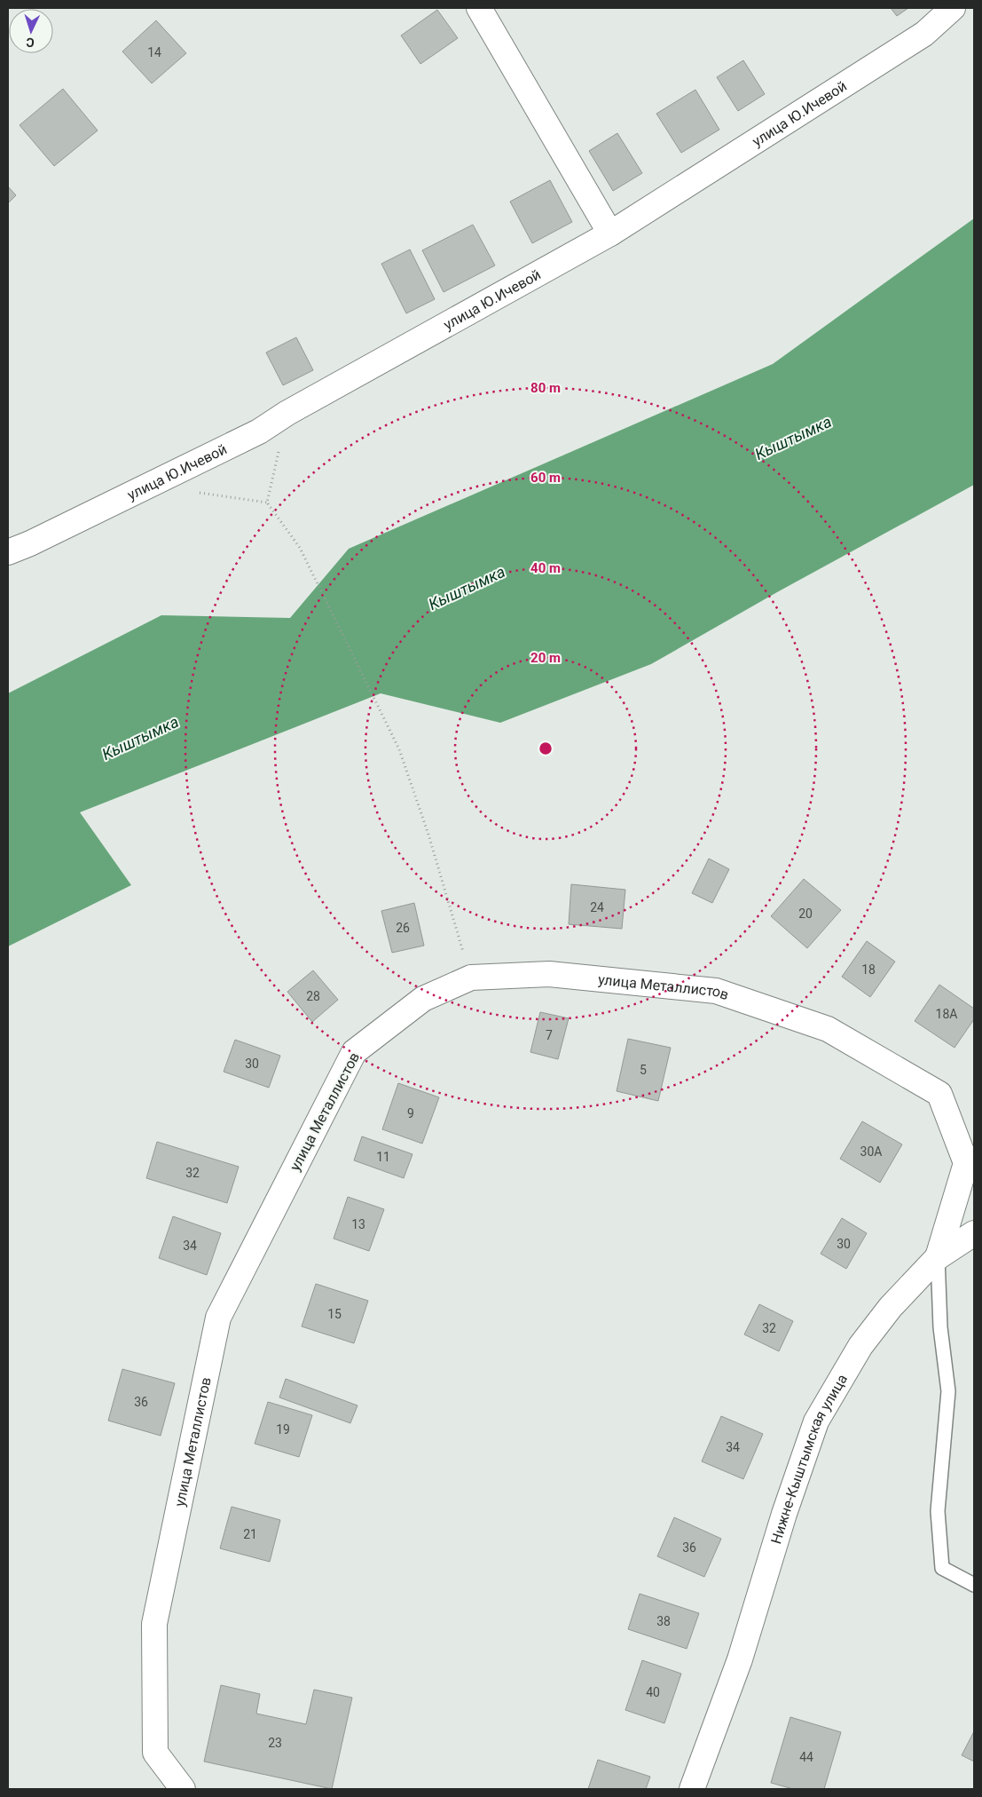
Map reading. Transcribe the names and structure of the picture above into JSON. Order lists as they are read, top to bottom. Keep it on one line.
{"streets":{"street":["улица Ю.Ичевой","улица Металлистов","Нижне-Кыштымская улица"]},"crossings":[["улица Металлистов","Нижне-Кыштымская улица"]],"water":["Кыштымка"],"house_numbers":["14","24","20","26","18","28","18А","7","30","5","9","30А","11","32","13","30","34","15","32","36","19","34","21","36","38","40","23","44"],"north":"bottom","rings":["80 m","60 m","40 m","20 m"]}
